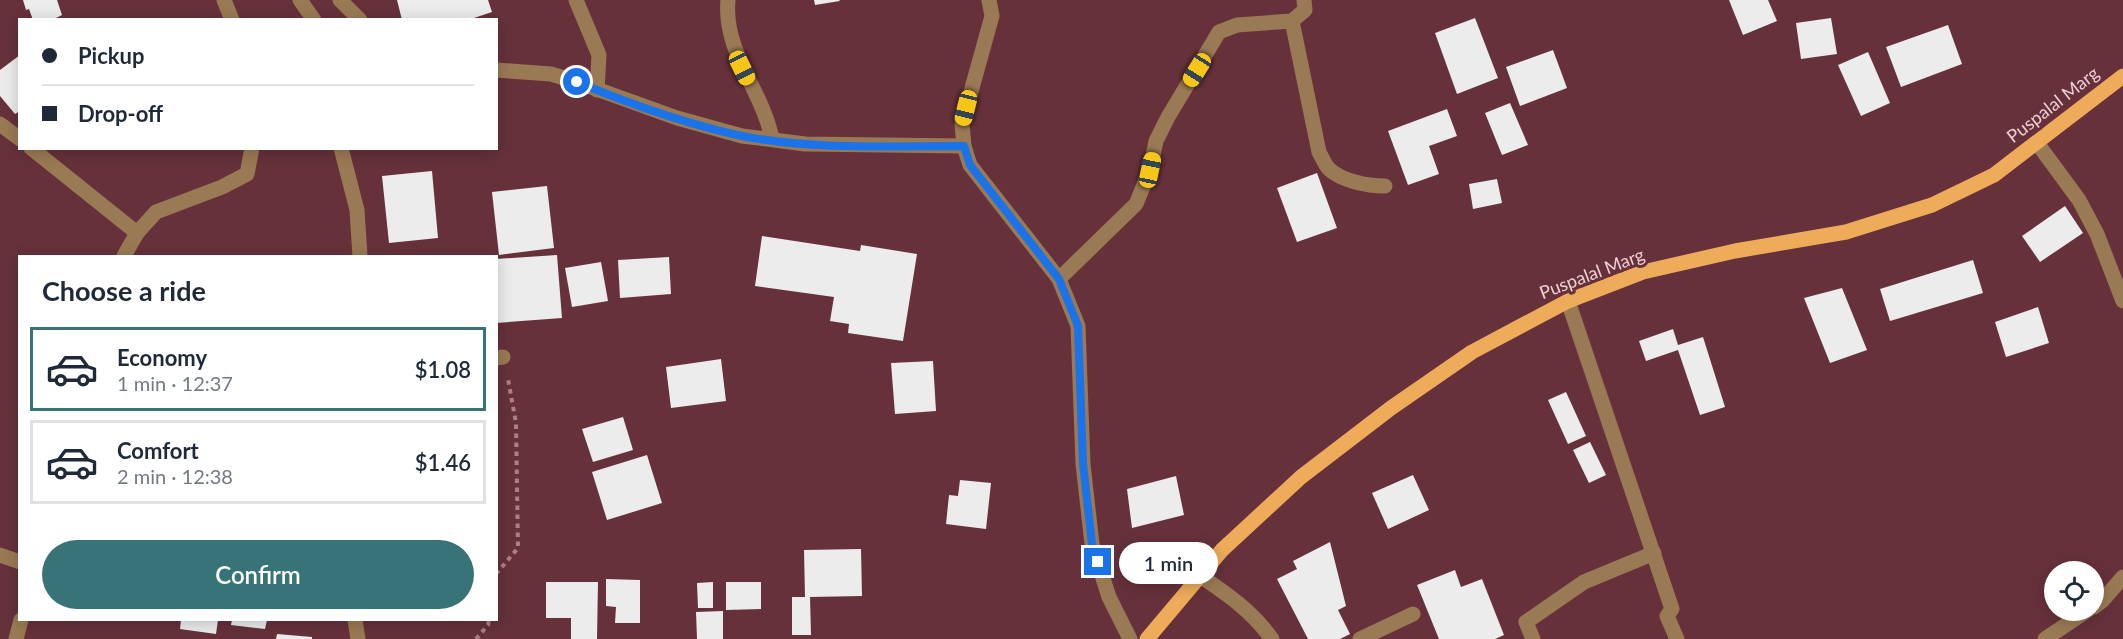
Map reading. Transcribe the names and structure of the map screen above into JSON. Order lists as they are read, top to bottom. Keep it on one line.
{"streets":{"main road":["Puspalal Marg"]},"page":{"banner":["Pickup","Drop-off"],"heading":"Choose a ride","list":[{"name":"Economy","note":"1 min · 12:37","value":"$1.08"},{"name":"Comfort","note":"2 min · 12:38","value":"$1.46"}],"buttons":"Confirm","bubble":"1 min"}}
